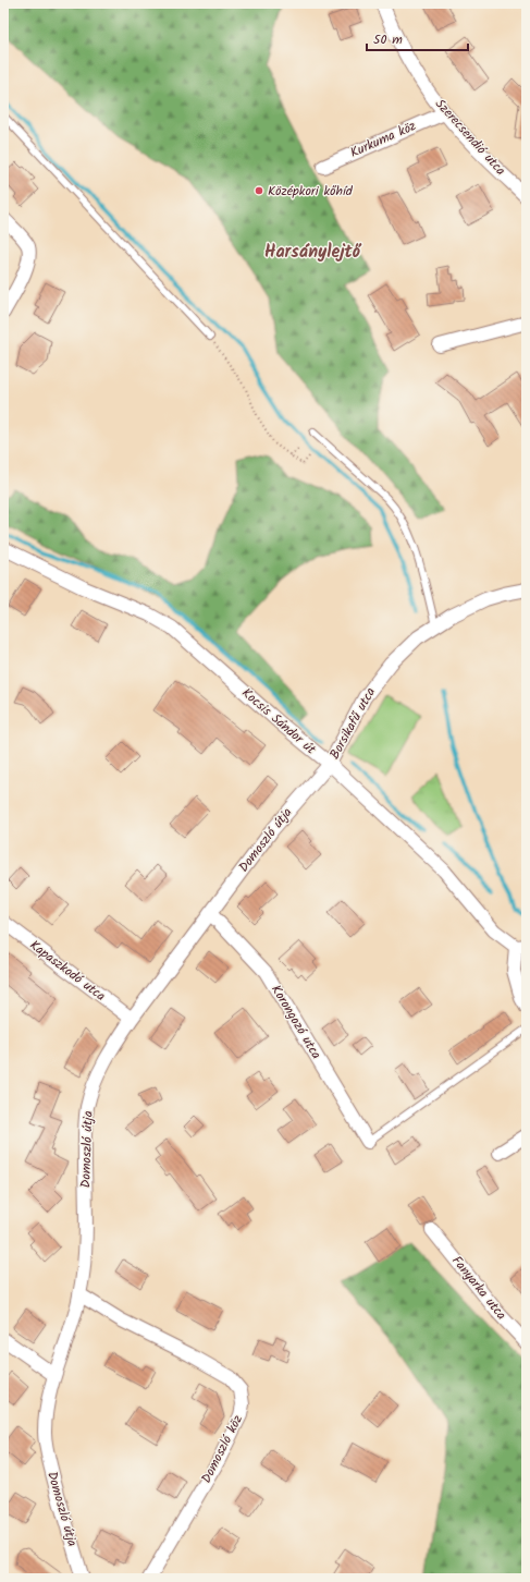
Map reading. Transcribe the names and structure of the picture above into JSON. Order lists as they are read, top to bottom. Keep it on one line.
{"streets":{"street":["Szerecsendió utca","Kurkuma köz","Kocsis Sándor út","Borsikafű utca","Domoszló útja","Kapaszkodó utca","Korongozó utca","Fanyarka utca","Domoszló köz"]},"crossings":[["Szerecsendió utca","Kurkuma köz"],["Kocsis Sándor út","Borsikafű utca"],["Kocsis Sándor út","Domoszló útja"],["Borsikafű utca","Domoszló útja"],["Domoszló útja","Kapaszkodó utca"],["Domoszló útja","Korongozó utca"],["Domoszló útja","Domoszló köz"]],"districts":["Harsánylejtő"],"places":["Középkori kőhíd"],"scale_bar":"50 m"}
